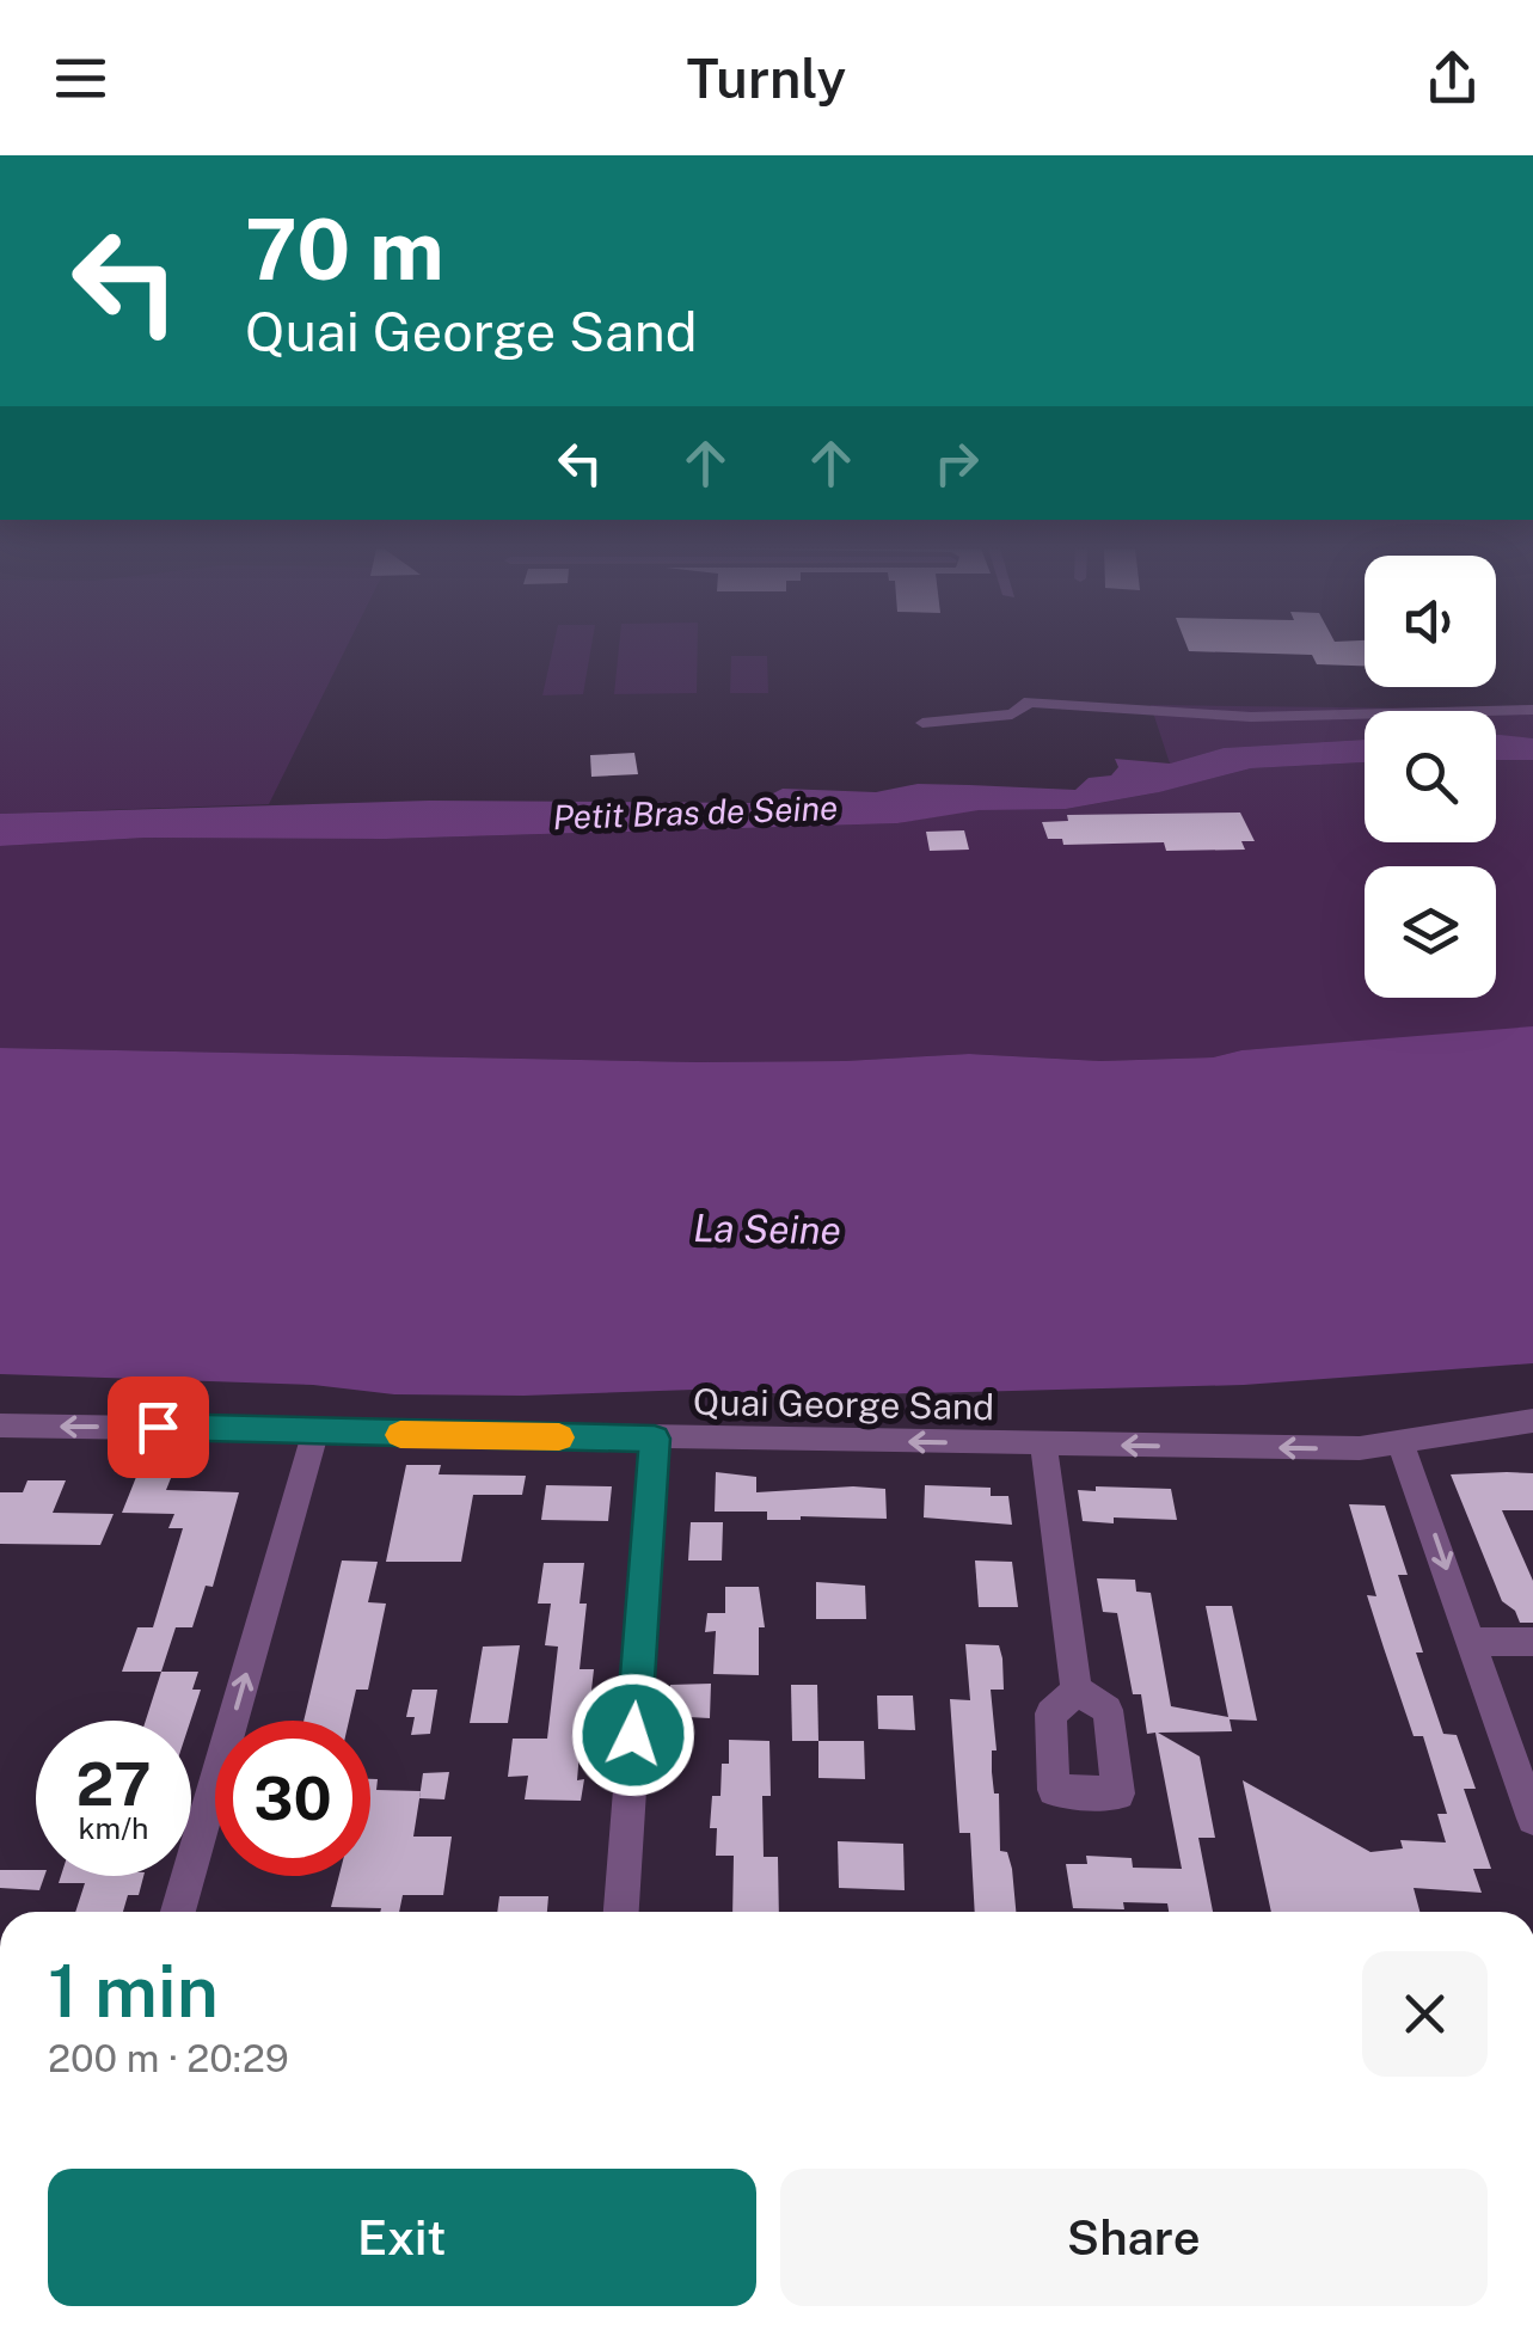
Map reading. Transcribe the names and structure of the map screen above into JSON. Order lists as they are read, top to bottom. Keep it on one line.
{"streets":{"street":["Quai George Sand"]},"one_way":["Quai George Sand"],"water":["Petit Bras de Seine","La Seine"],"page":{"header":"Turnly","turn":["70 m","Quai George Sand"],"speed":"27 km/h","limit":"30","heading":["1 min","200 m · 20:29"],"buttons":["Exit","Share"]}}
